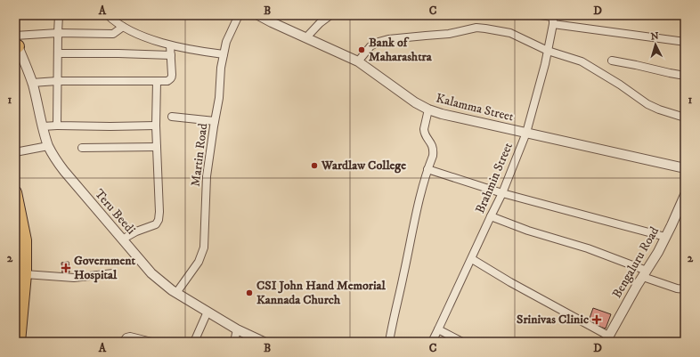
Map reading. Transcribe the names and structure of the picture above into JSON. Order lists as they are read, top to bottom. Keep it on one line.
{"streets":{"street":["Kalamma Street","Martin Road","Brahmin Street","Teru Beedi","Bengaluru Road"]},"crossings":[["Kalamma Street","Brahmin Street"],["Martin Road","Teru Beedi"]],"places":{"other":["Bank of Maharashtra","Wardlaw College","CSI John Hand Memorial Kannada Church"],"health":["Government Hospital","Srinivas Clinic"]},"north":"top","grid":{"columns":["A","B","C","D"],"rows":["1","2"]}}
